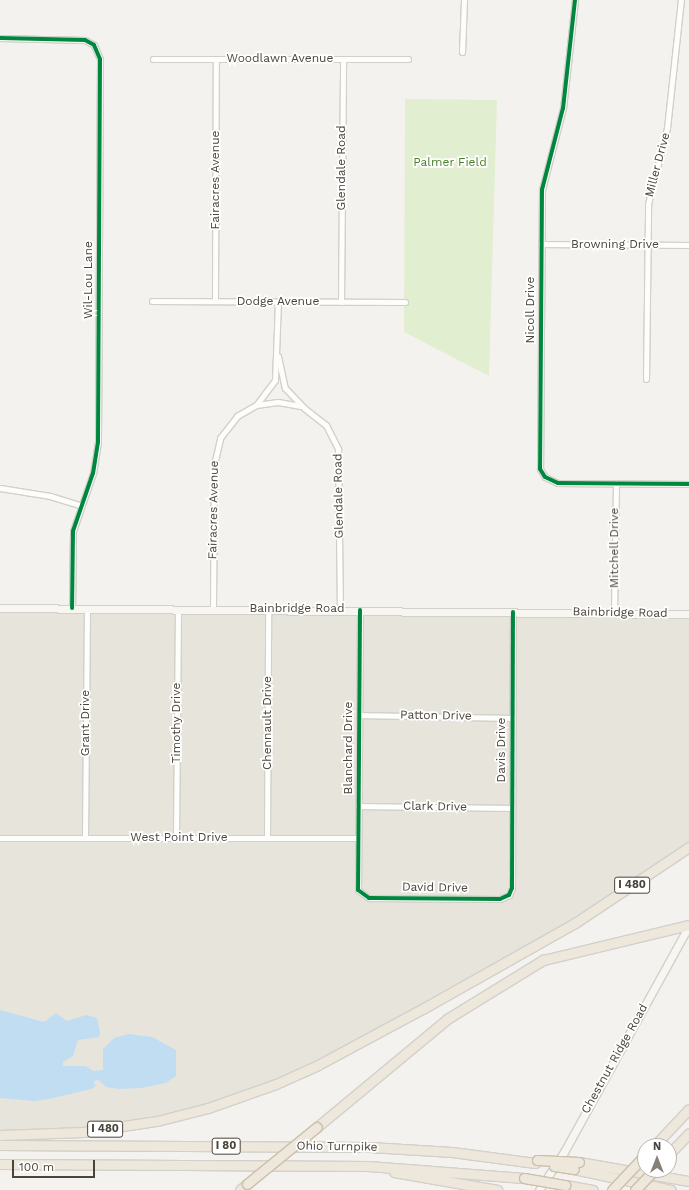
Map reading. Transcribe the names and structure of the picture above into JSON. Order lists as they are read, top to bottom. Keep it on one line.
{"streets":{"highway":["I 480","I 80","Ohio Turnpike"],"street":["Woodlawn Avenue","Miller Drive","Glendale Road","Fairacres Avenue","Browning Drive","Wil-Lou Lane","Dodge Avenue","Nicoll Drive","Mitchell Drive","Bainbridge Road","Patton Drive","Grant Drive","Timothy Drive","Chennault Drive","Blanchard Drive","Davis Drive","Clark Drive","West Point Drive","David Drive","Chestnut Ridge Road"]},"crossings":[["Woodlawn Avenue","Glendale Road"],["Woodlawn Avenue","Fairacres Avenue"],["Miller Drive","Browning Drive"],["Glendale Road","Fairacres Avenue"],["Glendale Road","Dodge Avenue"],["Glendale Road","Bainbridge Road"],["Fairacres Avenue","Dodge Avenue"],["Fairacres Avenue","Bainbridge Road"],["Browning Drive","Nicoll Drive"],["Wil-Lou Lane","Bainbridge Road"],["Nicoll Drive","Mitchell Drive"],["Mitchell Drive","Bainbridge Road"],["Bainbridge Road","Grant Drive"],["Bainbridge Road","Timothy Drive"],["Bainbridge Road","Chennault Drive"],["Bainbridge Road","Blanchard Drive"],["Bainbridge Road","Davis Drive"],["Patton Drive","Blanchard Drive"],["Patton Drive","Davis Drive"],["Grant Drive","West Point Drive"],["Timothy Drive","West Point Drive"],["Chennault Drive","West Point Drive"],["Blanchard Drive","Clark Drive"],["Blanchard Drive","West Point Drive"],["Blanchard Drive","David Drive"],["Davis Drive","Clark Drive"],["Davis Drive","David Drive"]],"parks":["Palmer Field"],"scale_bar":"100 m","north":"top"}
